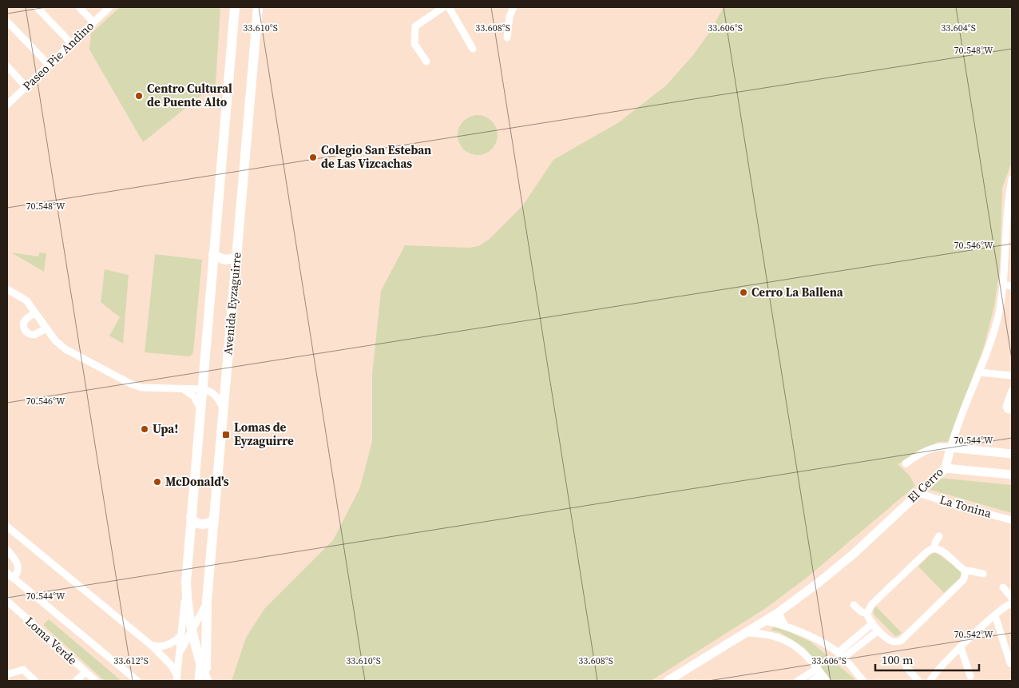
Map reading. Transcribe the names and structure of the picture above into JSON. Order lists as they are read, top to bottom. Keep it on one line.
{"streets":{"main road":["Avenida Eyzaguirre"],"street":["Paseo Pie Andino","El Cerro","La Tonina","Loma Verde"]},"crossings":[["El Cerro","La Tonina"]],"places":{"other":["Centro Cultural de Puente Alto","Colegio San Esteban de Las Vizcachas","Cerro La Ballena","Upa!","McDonald's"],"transit":["Lomas de Eyzaguirre"]},"scale_bar":"100 m","coordinates":["33.610°S","33.608°S","33.606°S","33.604°S","70.548°W","70.546°W","70.544°W","70.542°W","33.612°S"]}
